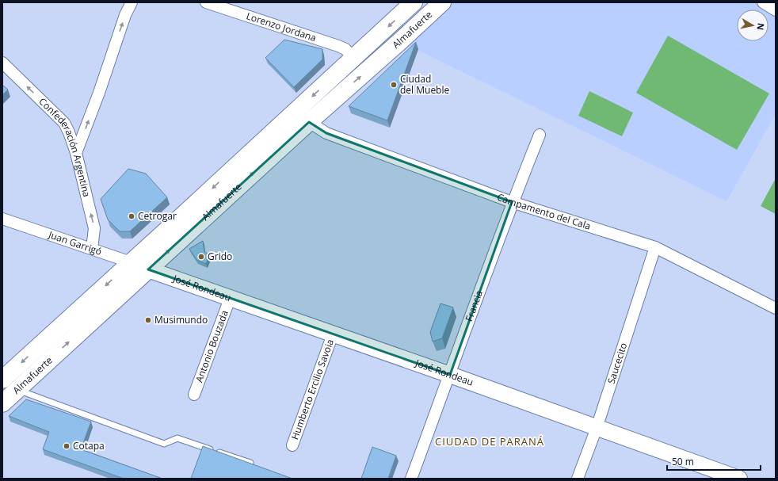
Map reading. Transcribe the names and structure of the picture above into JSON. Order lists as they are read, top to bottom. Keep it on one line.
{"streets":{"main road":["Almafuerte"],"street":["Lorenzo Jordana","Confederación Argentina","Campamento del Cala","Juan Garrigó","José Rondeau","Francia","Antonio Bouzada","Saucecito","Humberto Ercilio Savoia"]},"crossings":[["Lorenzo Jordana","Almafuerte"],["Almafuerte","Campamento del Cala"],["Almafuerte","Juan Garrigó"],["Almafuerte","José Rondeau"],["Confederación Argentina","Juan Garrigó"],["Campamento del Cala","Francia"],["Campamento del Cala","Saucecito"],["Juan Garrigó","José Rondeau"],["José Rondeau","Francia"],["José Rondeau","Antonio Bouzada"],["José Rondeau","Saucecito"],["José Rondeau","Humberto Ercilio Savoia"]],"one_way":["Confederación Argentina"],"districts":["CIUDAD DE PARANÁ"],"places":["Ciudad del Mueble","Cetrogar","Grido","Musimundo","Cotapa"],"scale_bar":"50 m","north":"right"}
